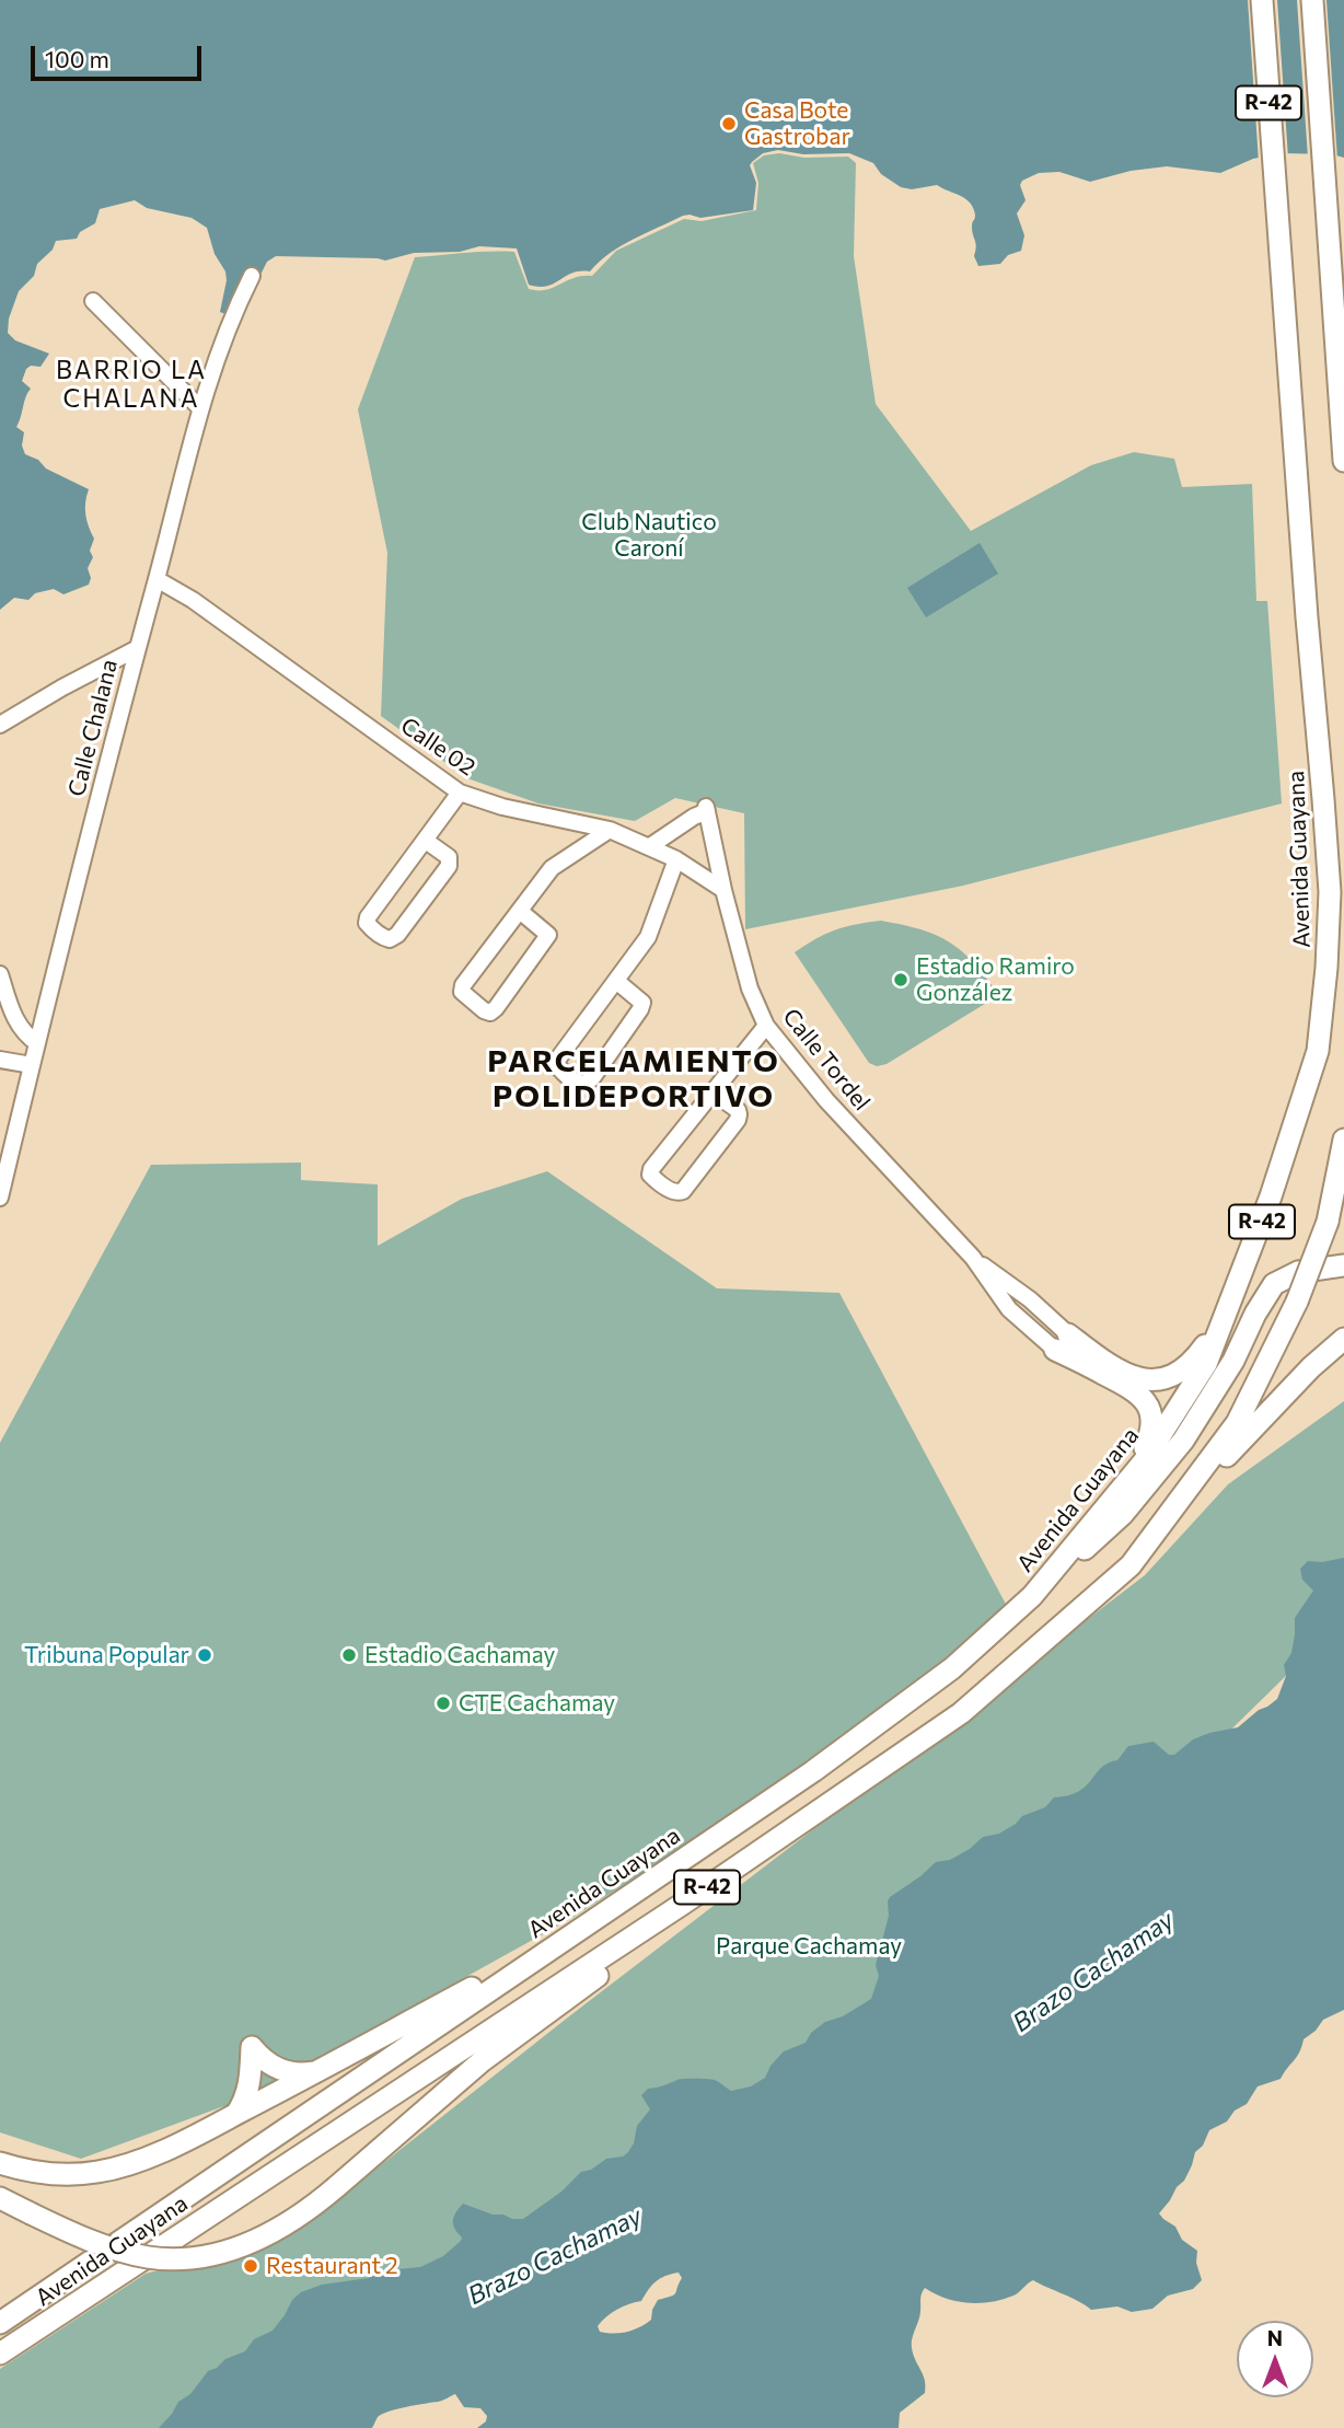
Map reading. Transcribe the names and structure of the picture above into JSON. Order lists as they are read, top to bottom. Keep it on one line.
{"streets":{"main road":["R-42","Avenida Guayana"],"street":["Calle Chalana","Calle 02","Calle Tordel"]},"crossings":[["Calle Chalana","Calle 02"],["Calle 02","Calle Tordel"]],"districts":["BARRIO LA CHALANA","PARCELAMIENTO POLIDEPORTIVO"],"water":["Brazo Cachamay"],"parks":["Club Nautico Caroní","Parque Cachamay"],"places":["Casa Bote Gastrobar","Estadio Ramiro González","Tribuna Popular","Estadio Cachamay","CTE Cachamay","Restaurant 2"],"scale_bar":"100 m","north":"top"}
